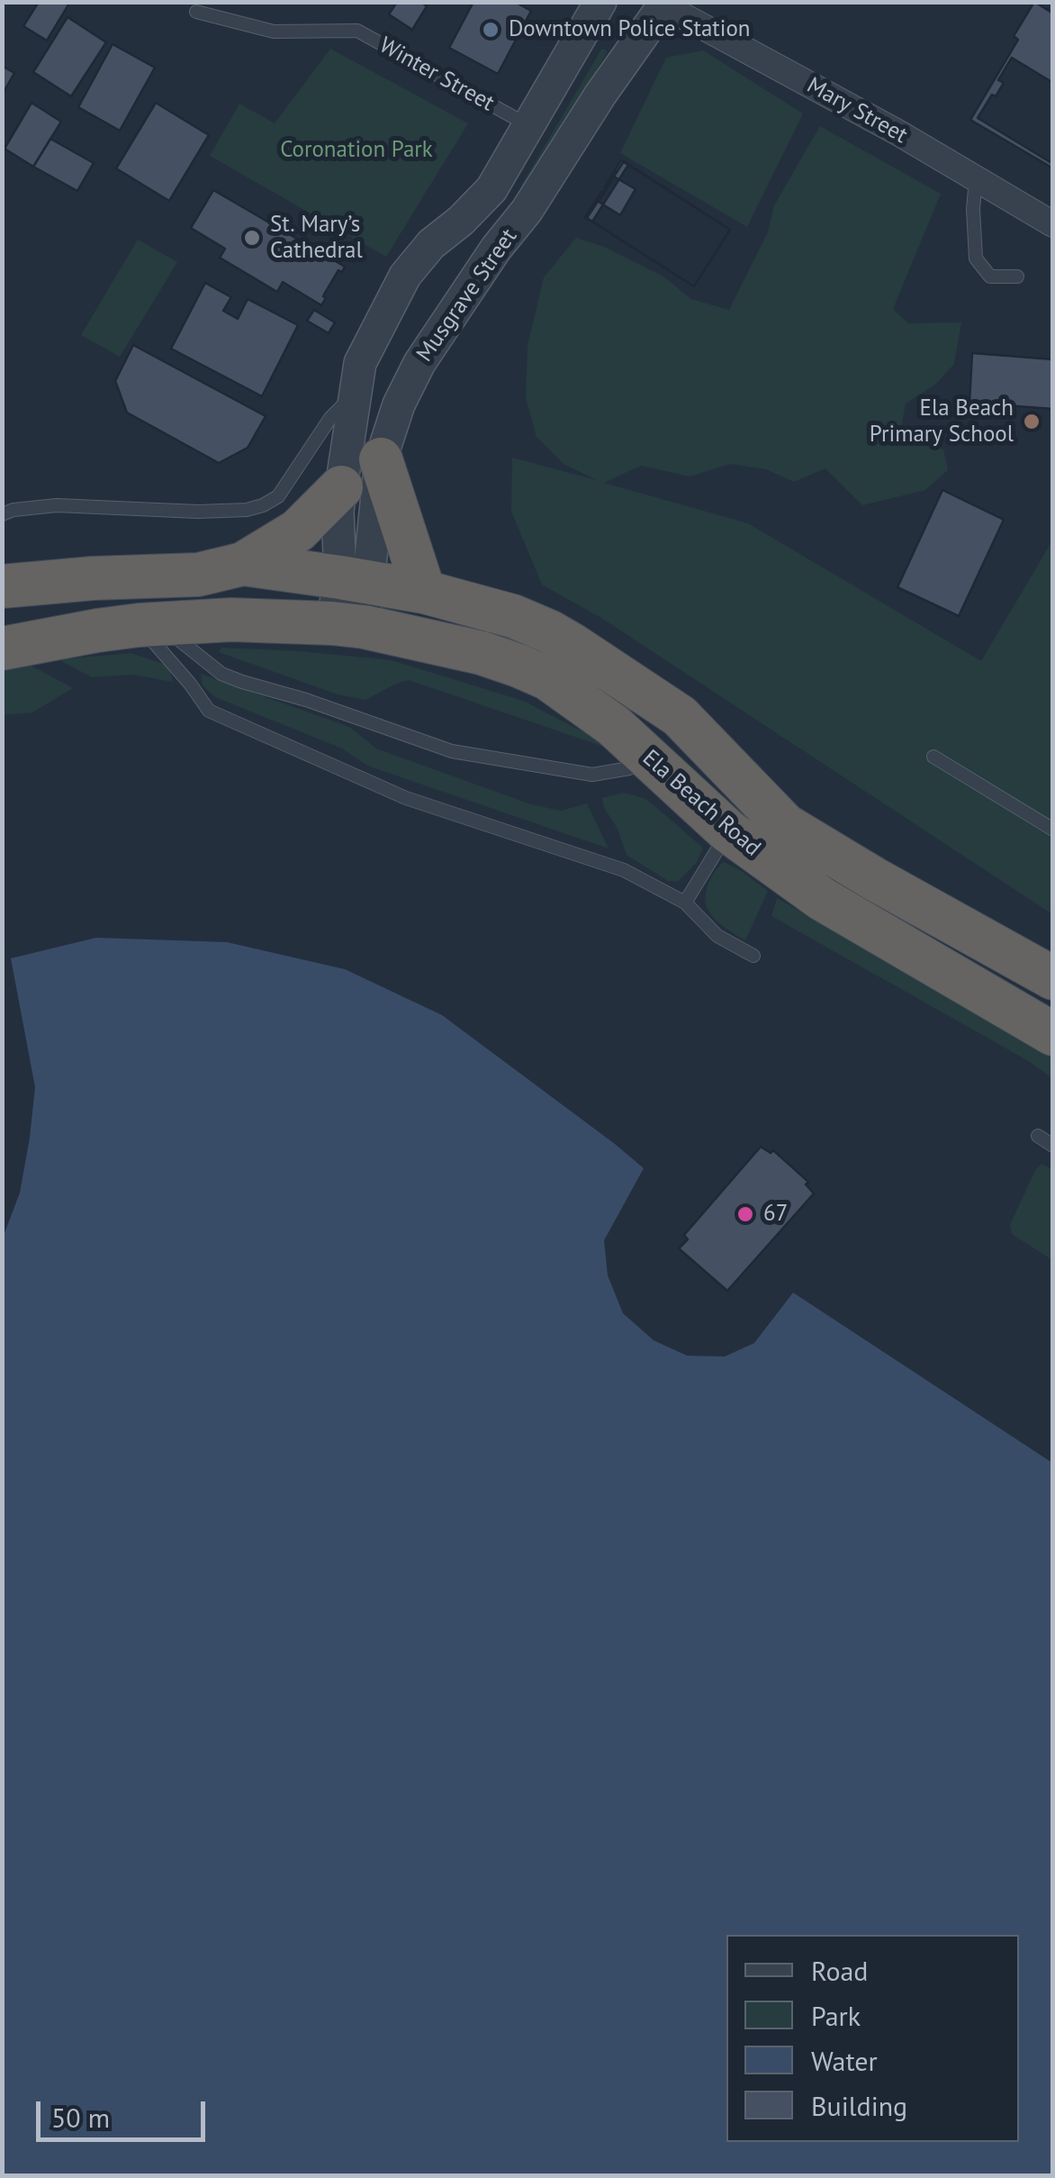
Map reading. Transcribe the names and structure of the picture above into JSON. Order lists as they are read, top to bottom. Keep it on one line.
{"streets":{"highway":["Ela Beach Road"],"street":["Mary Street","Musgrave Street"],"lane":["Winter Street"]},"crossings":[["Mary Street","Musgrave Street"],["Musgrave Street","Ela Beach Road"]],"parks":["Coronation Park"],"places":["Downtown Police Station","St. Mary’s Cathedral","Ela Beach Primary School","67"],"legend":["Road","Park","Water","Building"],"scale_bar":"50 m"}
